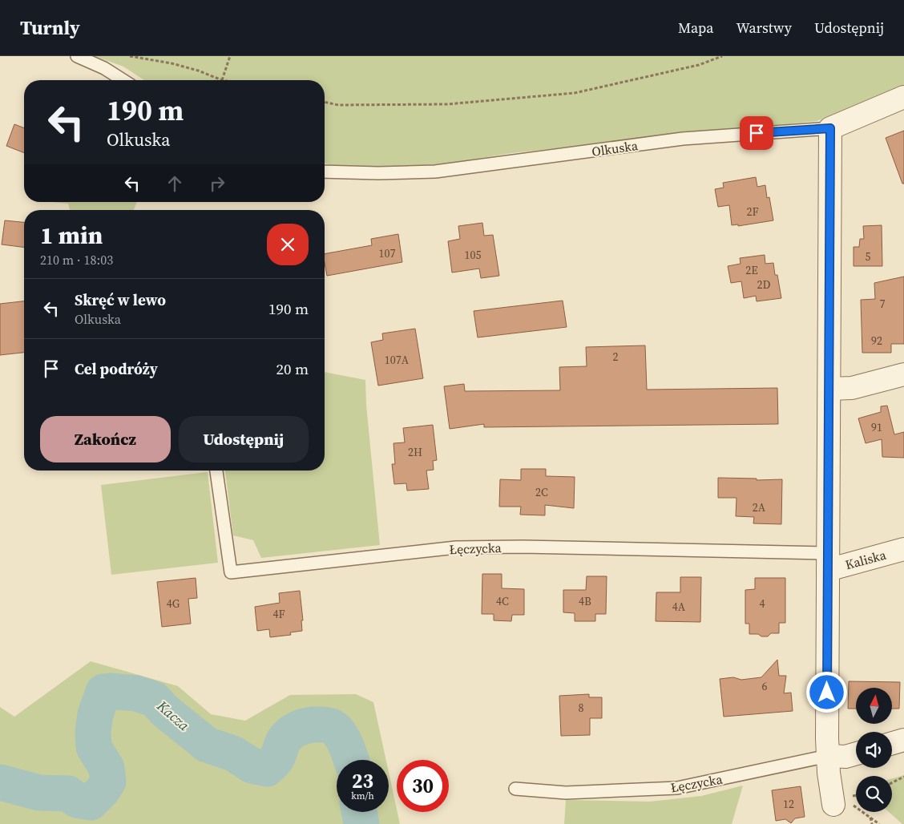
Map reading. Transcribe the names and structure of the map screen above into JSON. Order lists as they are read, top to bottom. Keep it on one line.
{"streets":{"street":["Olkuska","Kaliska"],"lane":["Łęczycka"]},"crossings":[["Łęczycka","Kaliska"]],"water":["Kacza"],"house_numbers":["2F","107","105","5","2E","2D","7","92","2","107A","91","2H","2C","2A","4C","4B","4G","4","4A","4F","6","8","12"],"north":"top","page":{"header":"Turnly","nav":["Mapa","Warstwy","Udostępnij"],"turn":["190 m","Olkuska"],"heading":["1 min","210 m · 18:03"],"list":[{"name":"Skręć w lewo","note":"Olkuska","value":"190 m"},{"name":"Cel podróży","value":"20 m"}],"buttons":["Zakończ","Udostępnij"],"speed":"23 km/h","limit":"30"}}
